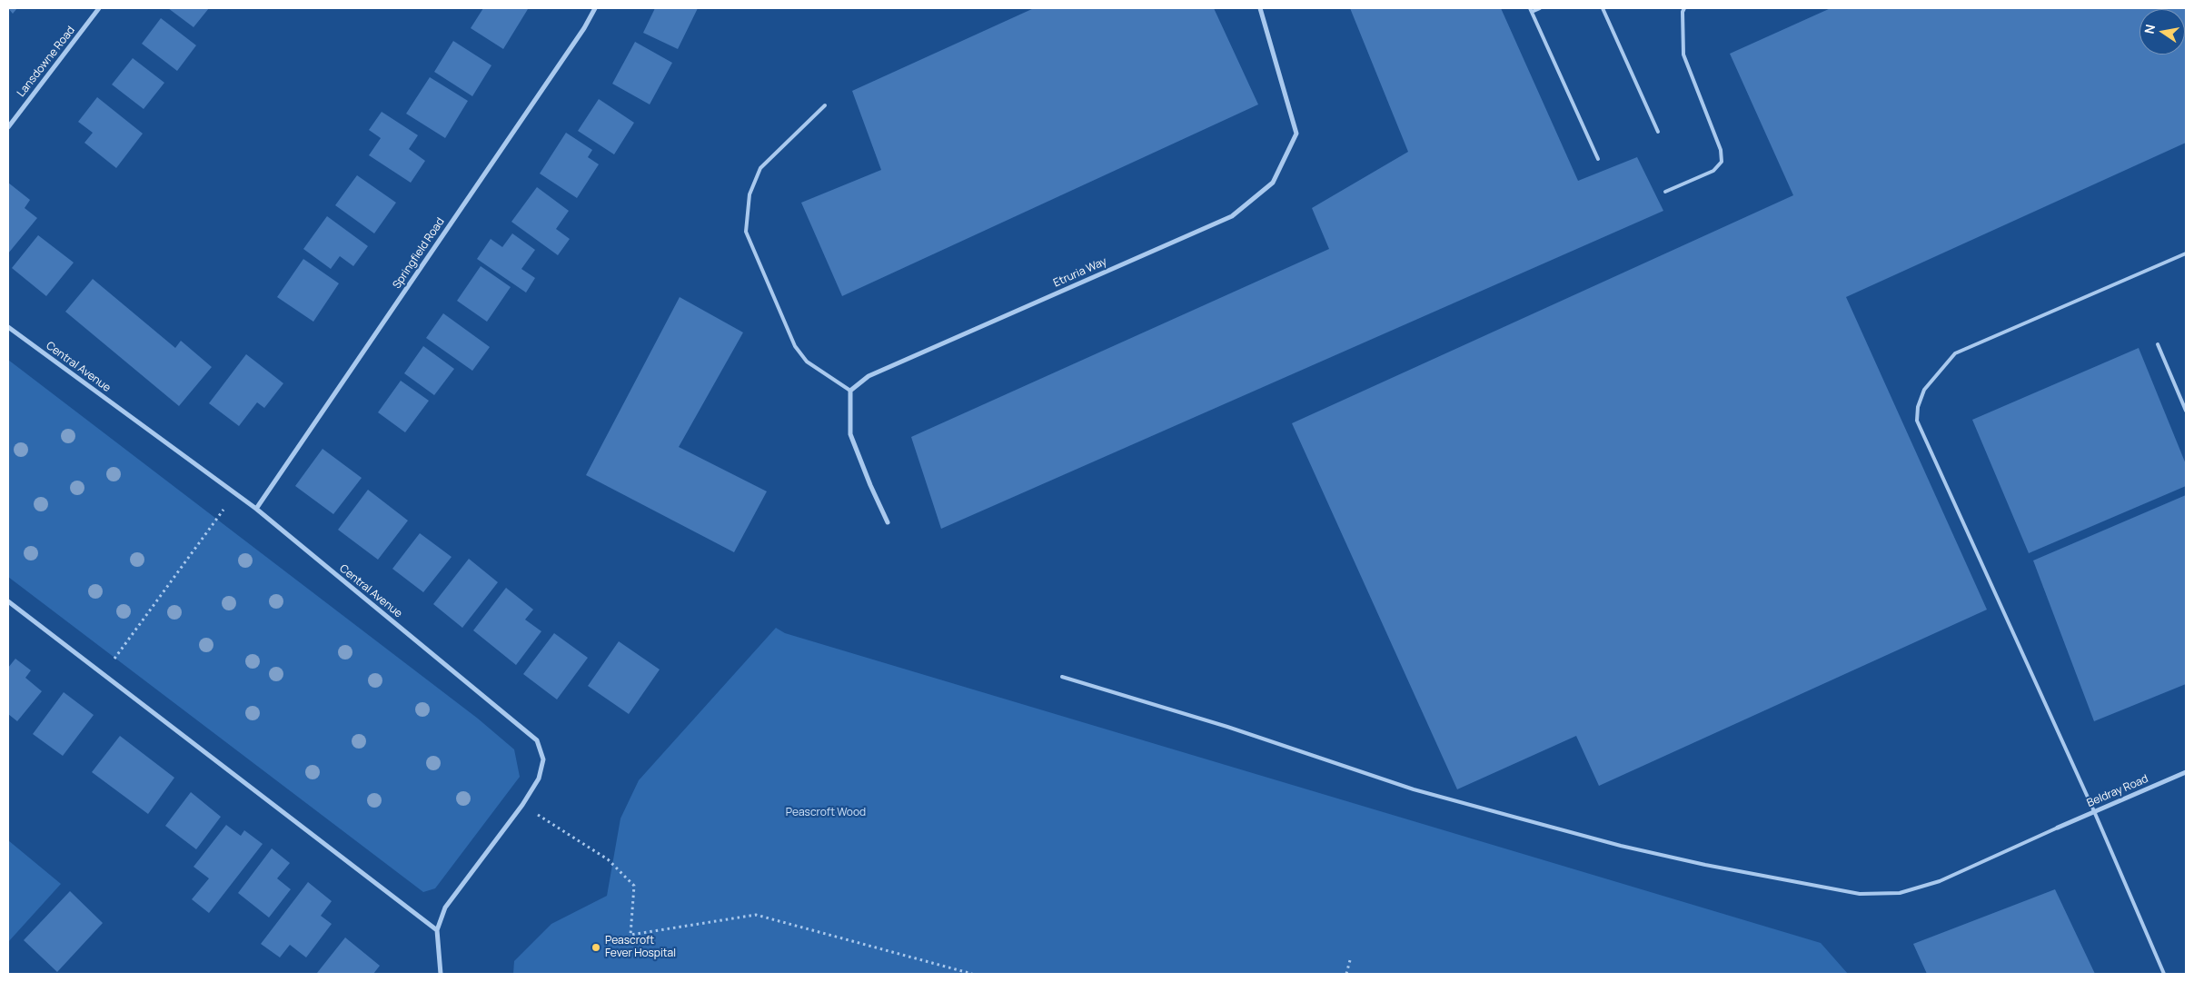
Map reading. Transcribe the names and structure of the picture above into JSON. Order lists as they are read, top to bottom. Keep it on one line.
{"streets":{"street":["Lansdowne Road","Springfield Road","Etruria Way","Central Avenue","Beldray Road"]},"crossings":[["Springfield Road","Central Avenue"]],"parks":["Peascroft Wood"],"places":["Peascroft Fever Hospital"],"north":"left"}
